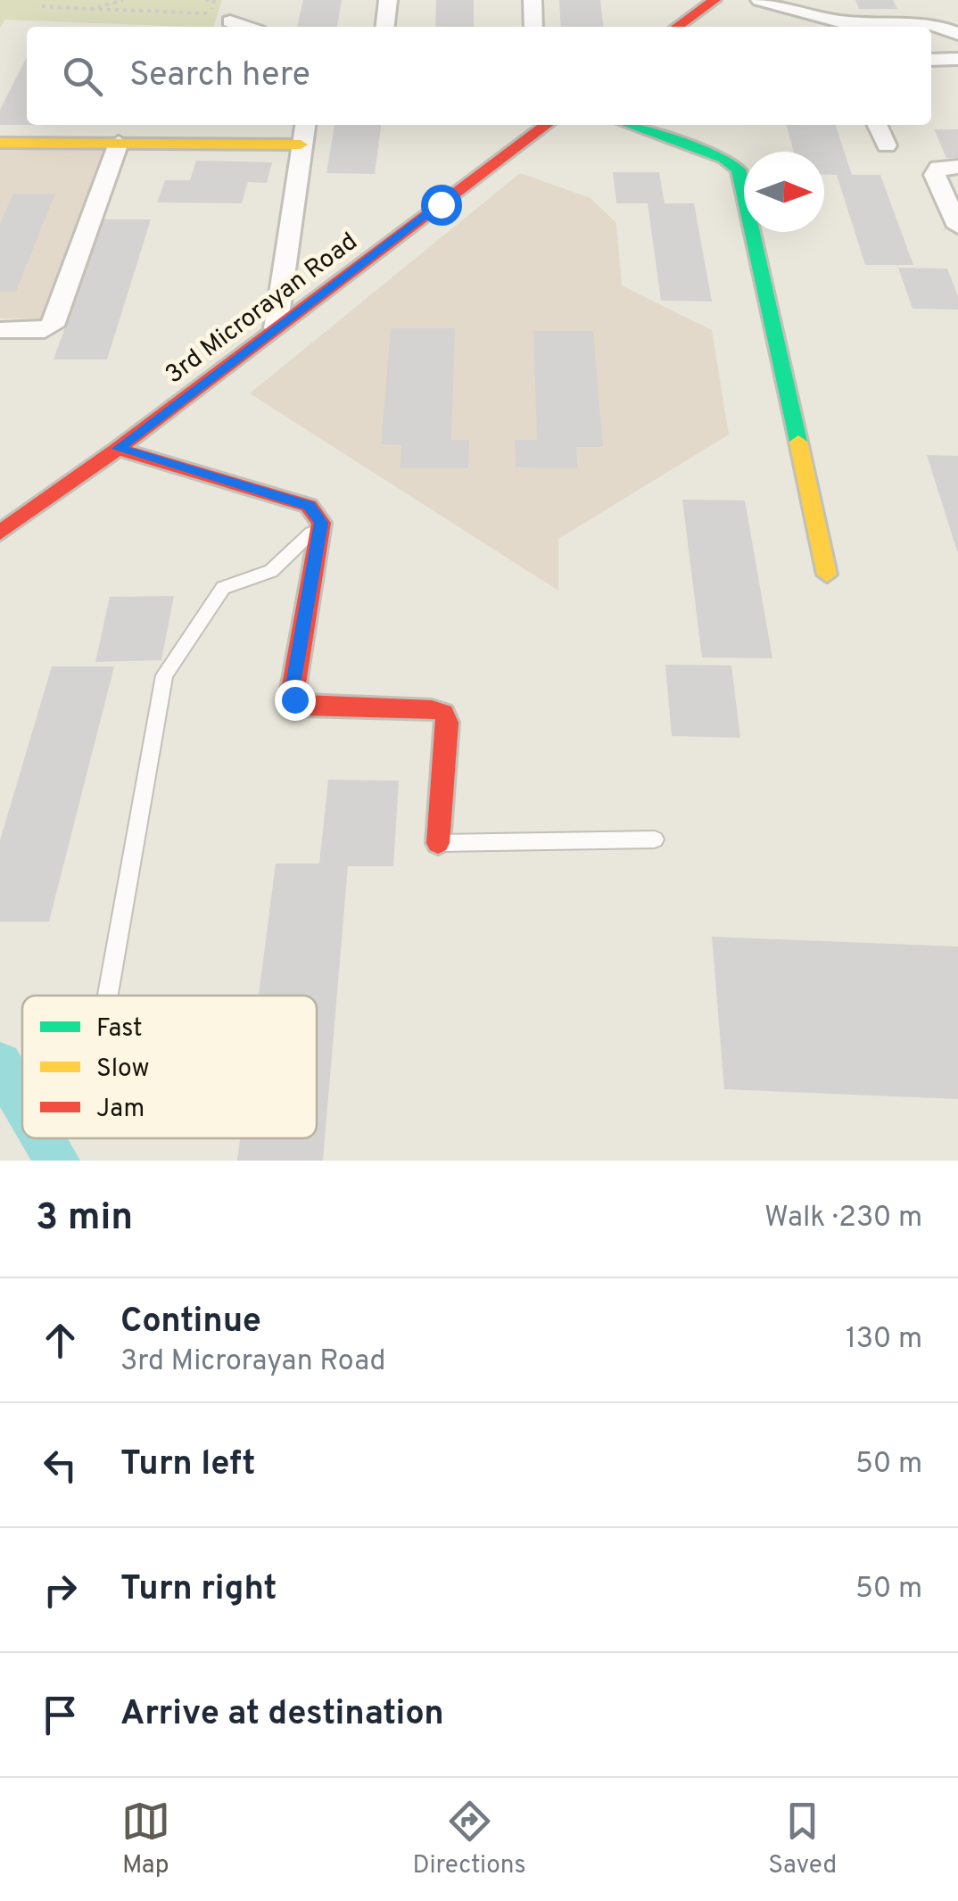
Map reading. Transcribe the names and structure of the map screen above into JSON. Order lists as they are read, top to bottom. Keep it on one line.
{"streets":{"street":["3rd Microrayan Road"]},"legend":["Fast","Slow","Jam"],"north":"right","page":{"search":"Search here","heading":["3 min","Walk · 230 m"],"list":[["Continue","3rd Microrayan Road","130 m"],["Turn left","50 m"],["Turn right","50 m"],"Arrive at destination"],"nav":["Map","Directions","Saved"]}}
